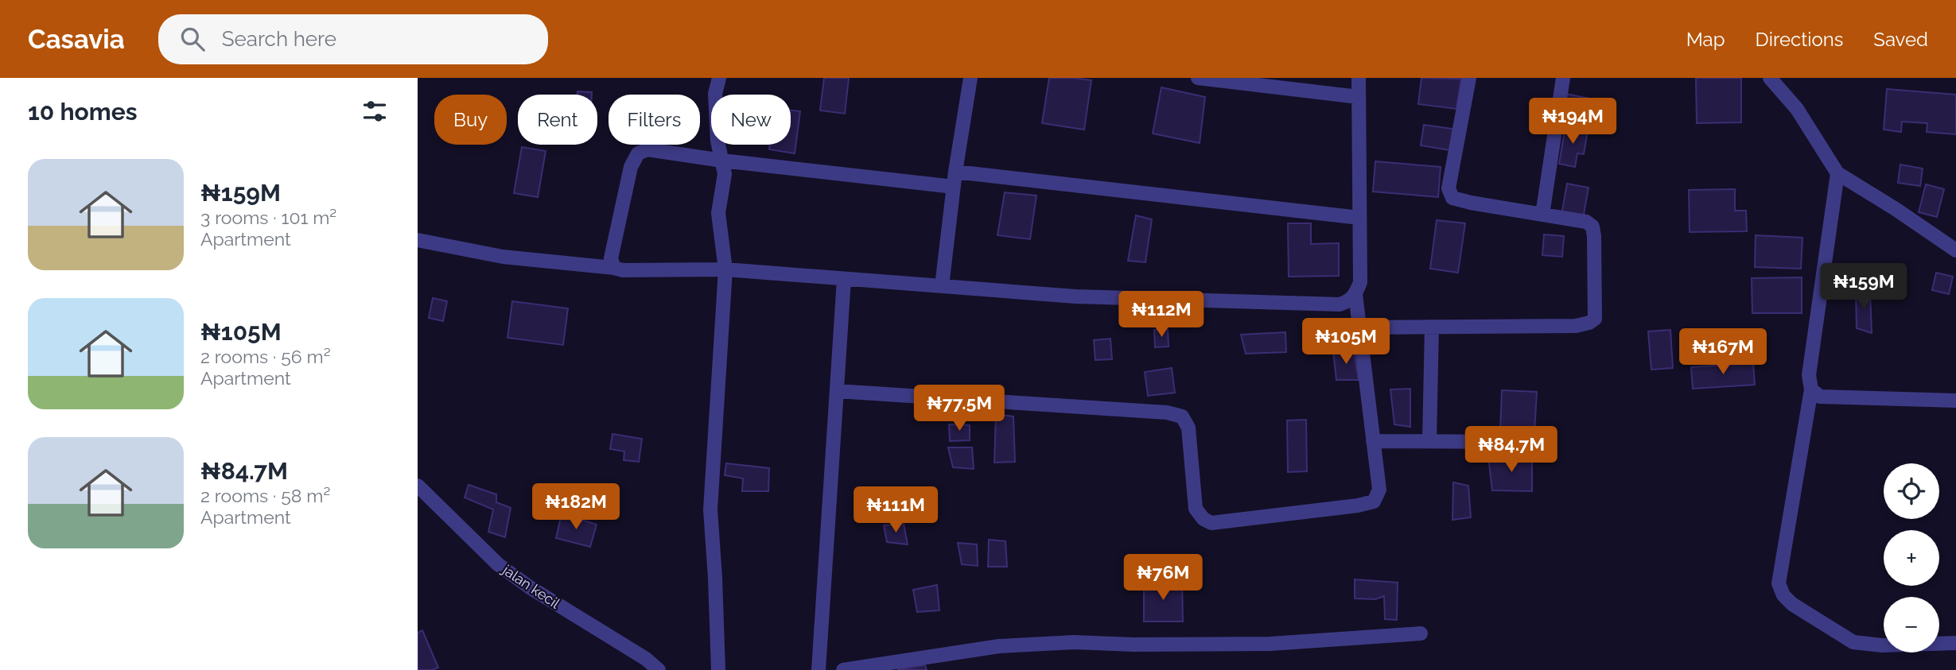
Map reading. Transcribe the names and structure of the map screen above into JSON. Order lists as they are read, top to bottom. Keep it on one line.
{"streets":{"street":["jalan kecil"]},"page":{"header":"Casavia","search":"Search here","nav":["Map","Directions","Saved"],"heading":"10 homes","chip":["Buy","Rent","Filters","New"],"price":["₦194M","₦159M","₦112M","₦105M","₦167M","₦77.5M","₦84.7M","₦182M","₦111M","₦76M"],"list":[{"name":"₦159M","note":"3 rooms · 101 m² · Apartment"},{"name":"₦105M","note":"2 rooms · 56 m² · Apartment"},{"name":"₦84.7M","note":"2 rooms · 58 m² · Apartment"}],"map_buttons":["+","−"]}}
